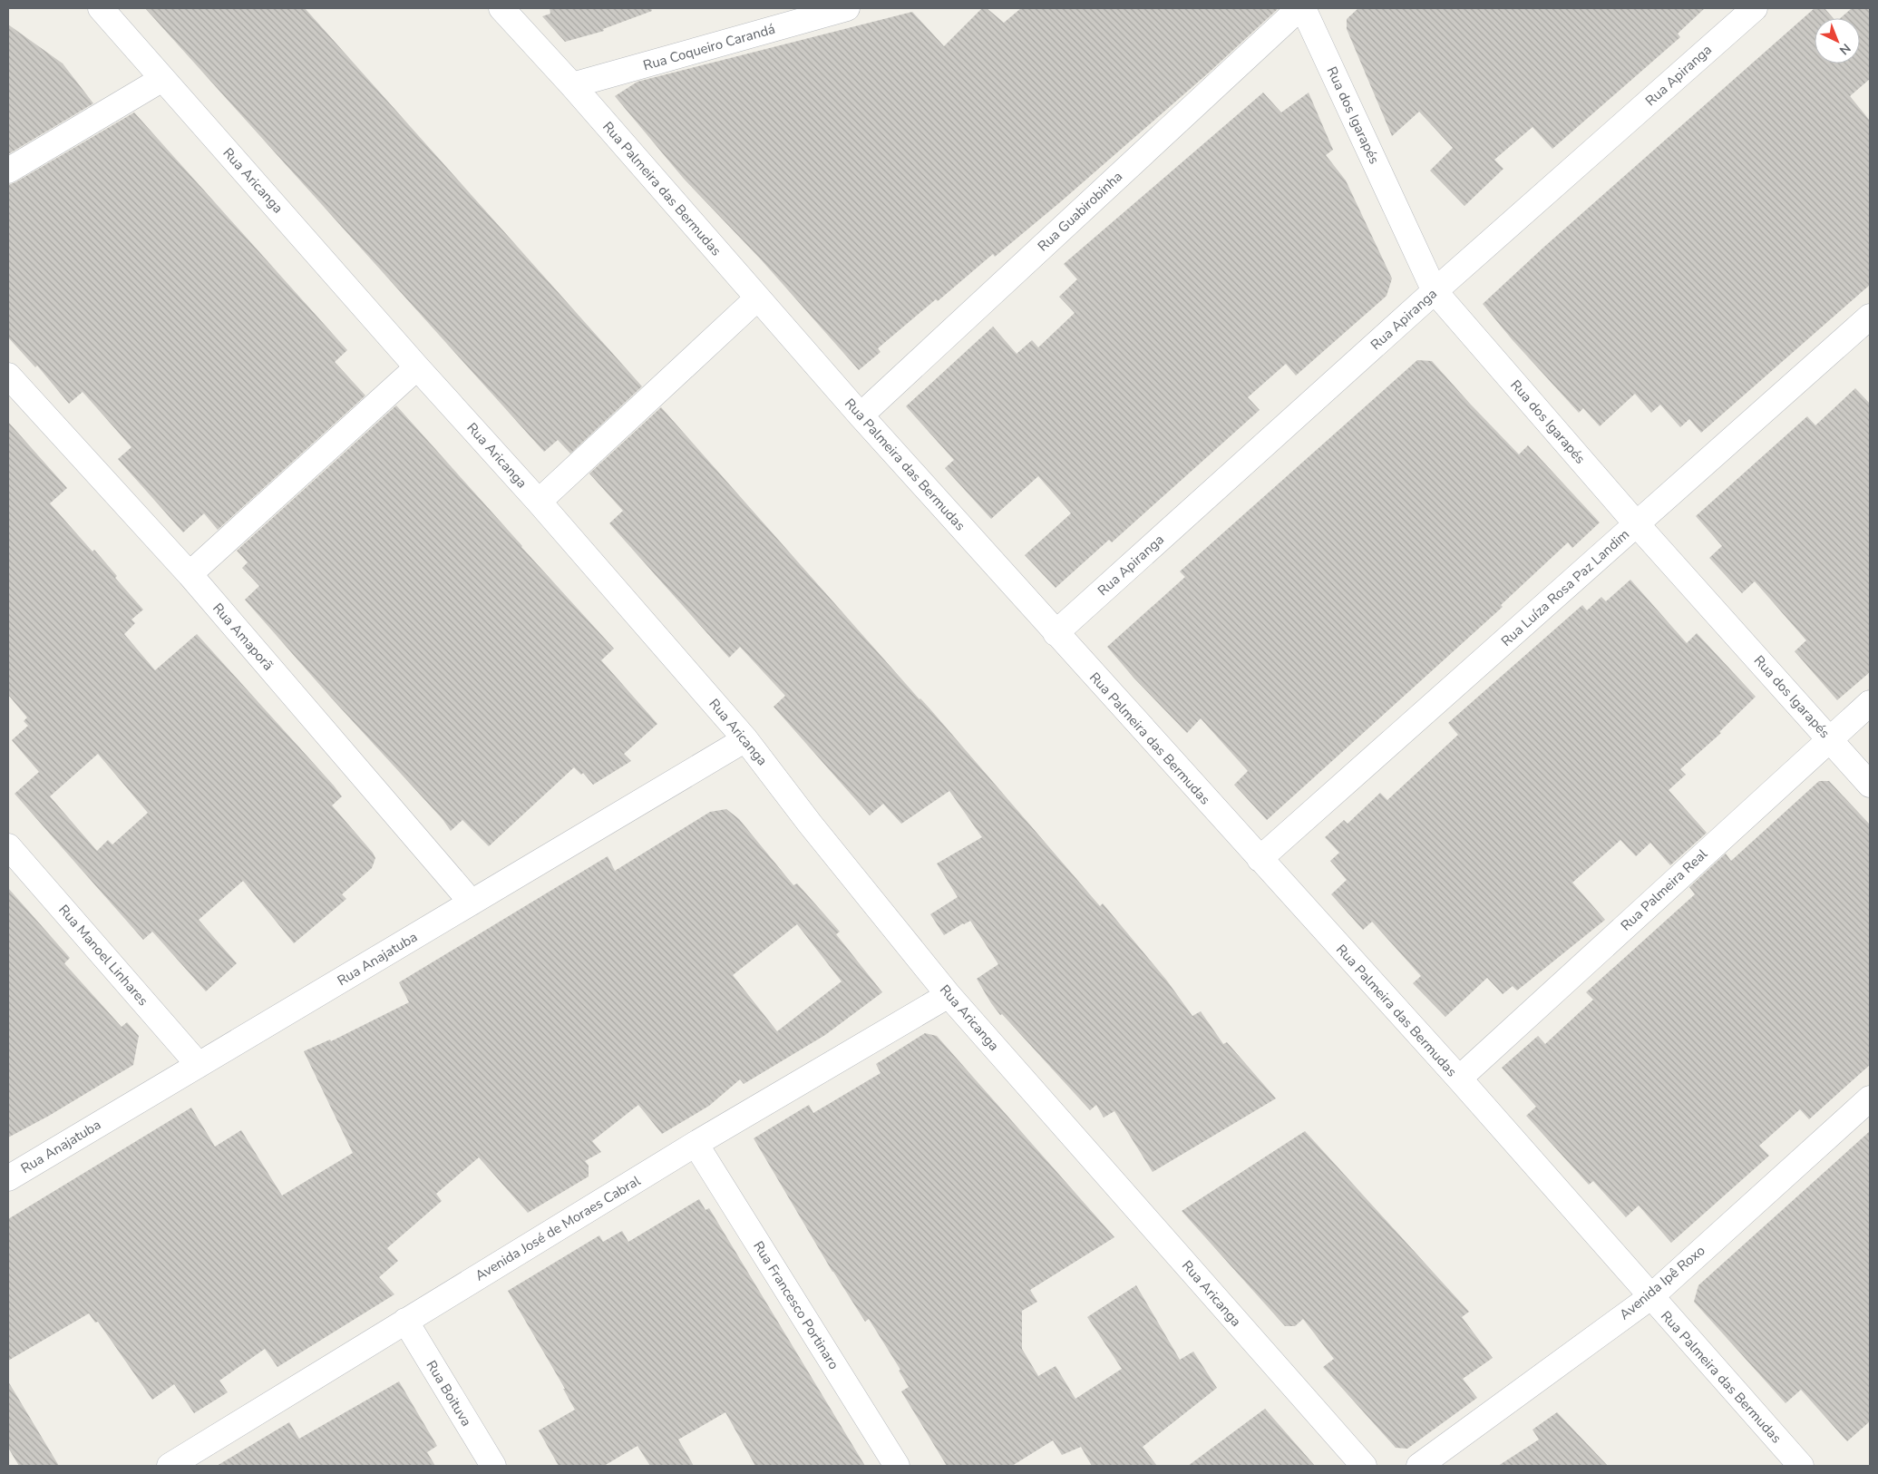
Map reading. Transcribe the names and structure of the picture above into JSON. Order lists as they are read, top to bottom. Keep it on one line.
{"streets":{"street":["Rua Coqueiro Carandá","Rua Apiranga","Rua dos Igarapés","Rua Aricanga","Rua Palmeira das Bermudas","Rua Guabirobinha","Rua Luíza Rosa Paz Landim","Rua Amaporã","Rua Palmeira Real","Rua Manoel Linhares","Rua Anajatuba","Avenida José de Moraes Cabral","Avenida Ipê Roxo","Rua Francesco Portinaro","Rua Boituva"]},"crossings":[["Rua Coqueiro Carandá","Rua Palmeira das Bermudas"],["Rua Apiranga","Rua dos Igarapés"],["Rua Apiranga","Rua Palmeira das Bermudas"],["Rua dos Igarapés","Rua Luíza Rosa Paz Landim"],["Rua dos Igarapés","Rua Palmeira Real"],["Rua Aricanga","Rua Anajatuba"],["Rua Aricanga","Avenida José de Moraes Cabral"],["Rua Palmeira das Bermudas","Rua Guabirobinha"],["Rua Palmeira das Bermudas","Rua Luíza Rosa Paz Landim"],["Rua Palmeira das Bermudas","Rua Palmeira Real"],["Rua Palmeira das Bermudas","Avenida Ipê Roxo"],["Rua Amaporã","Rua Anajatuba"],["Rua Manoel Linhares","Rua Anajatuba"],["Avenida José de Moraes Cabral","Rua Francesco Portinaro"],["Avenida José de Moraes Cabral","Rua Boituva"]],"north":"bottom right"}
